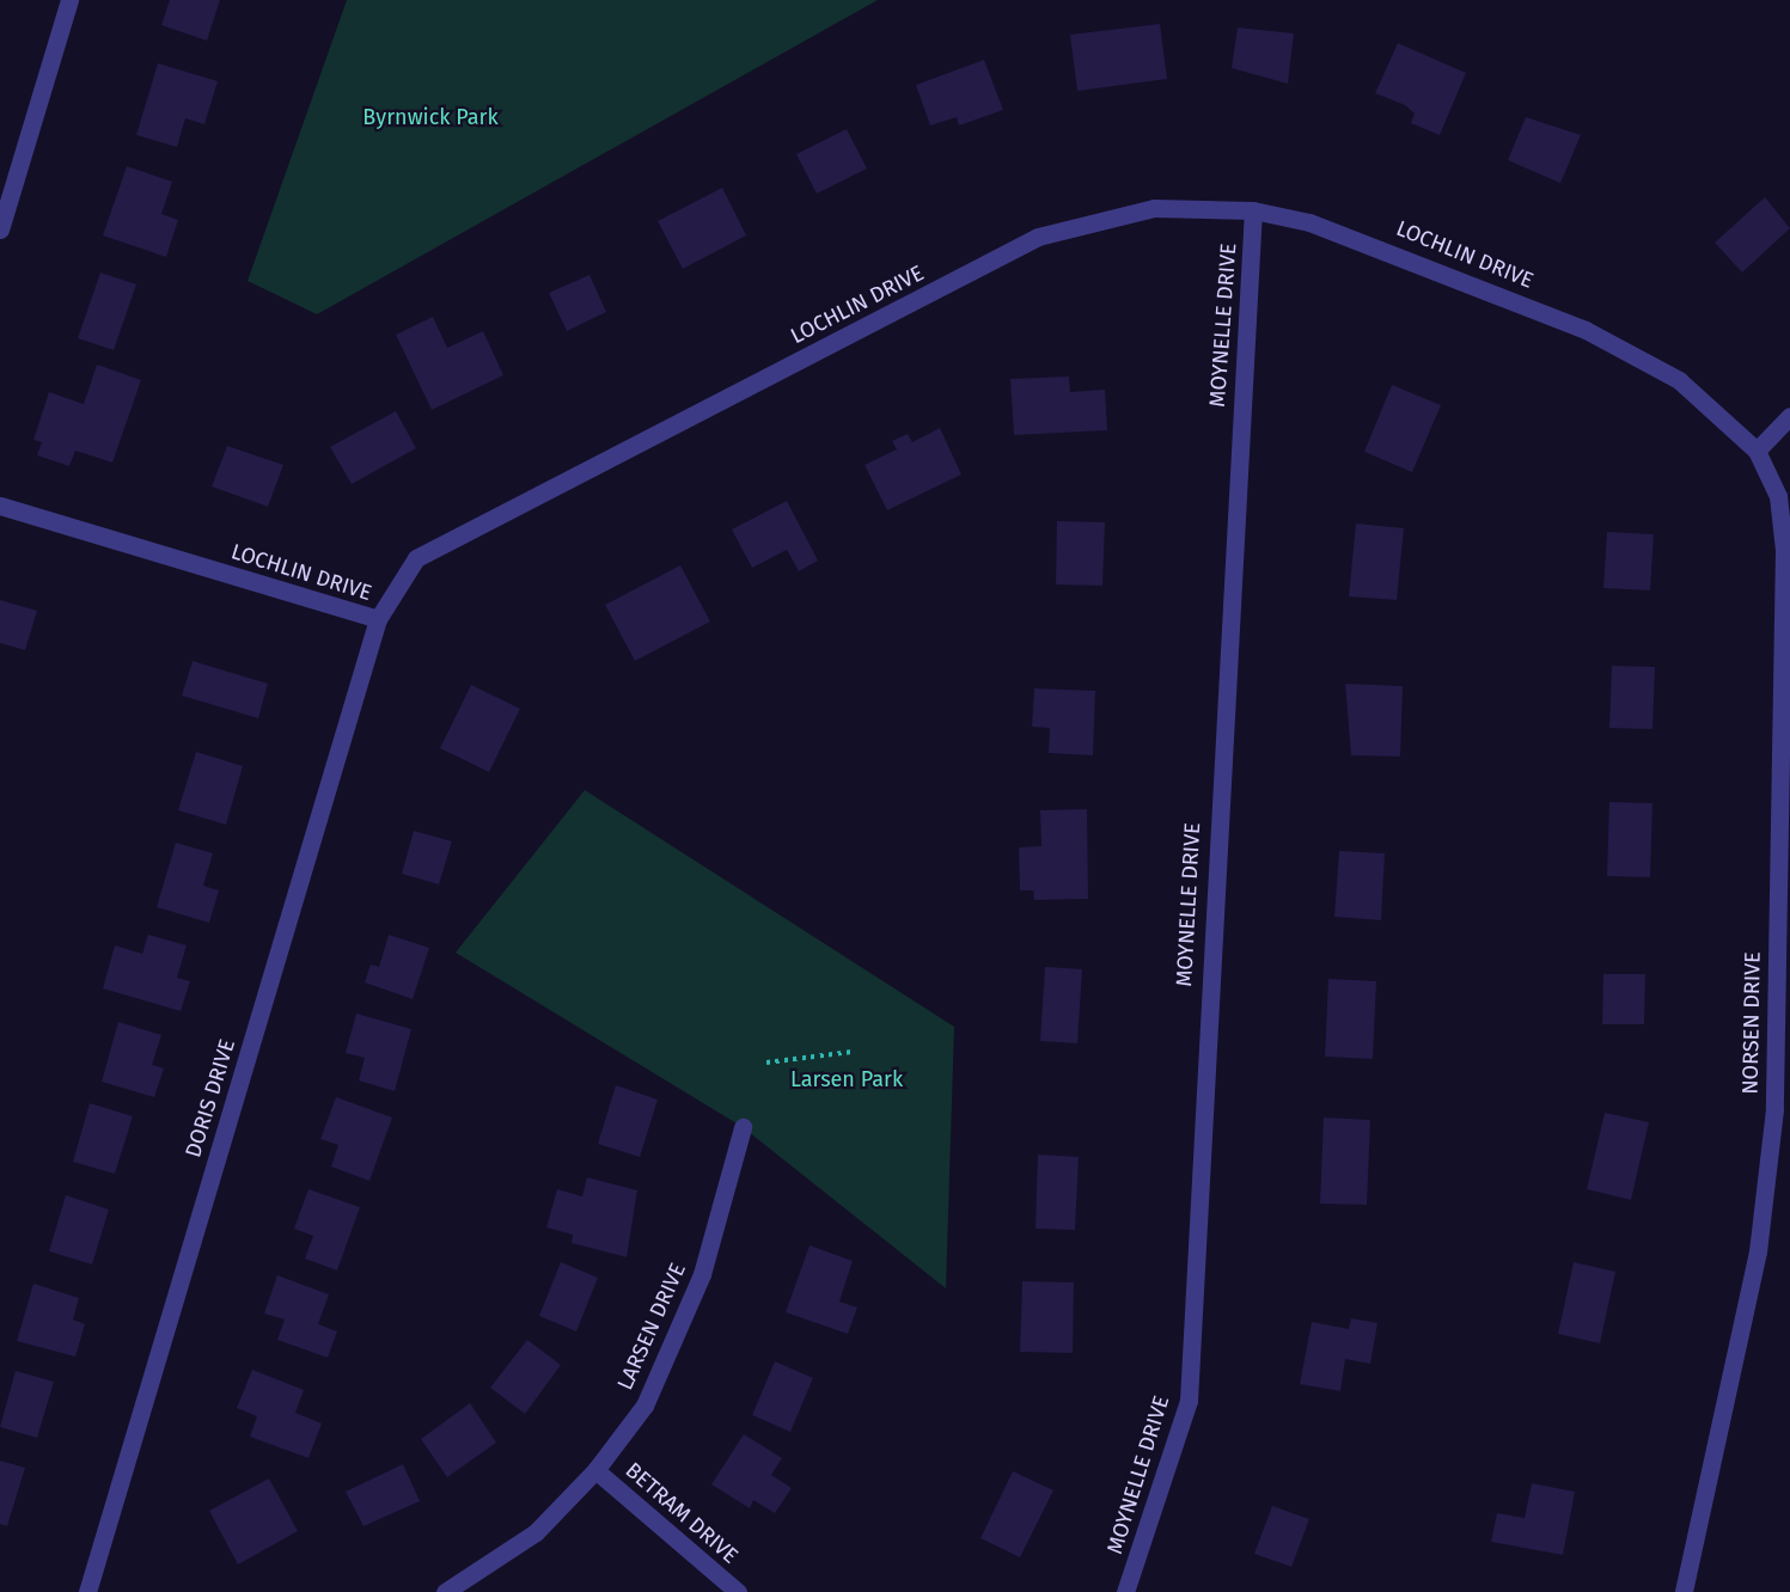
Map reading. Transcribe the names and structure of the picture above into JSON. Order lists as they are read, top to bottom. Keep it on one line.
{"streets":{"street":["LOCHLIN DRIVE","MOYNELLE DRIVE","NORSEN DRIVE","DORIS DRIVE","LARSEN DRIVE","BETRAM DRIVE"]},"crossings":[["LOCHLIN DRIVE","MOYNELLE DRIVE"],["LOCHLIN DRIVE","NORSEN DRIVE"],["LOCHLIN DRIVE","DORIS DRIVE"],["LARSEN DRIVE","BETRAM DRIVE"]],"parks":["Byrnwick Park","Larsen Park"]}
